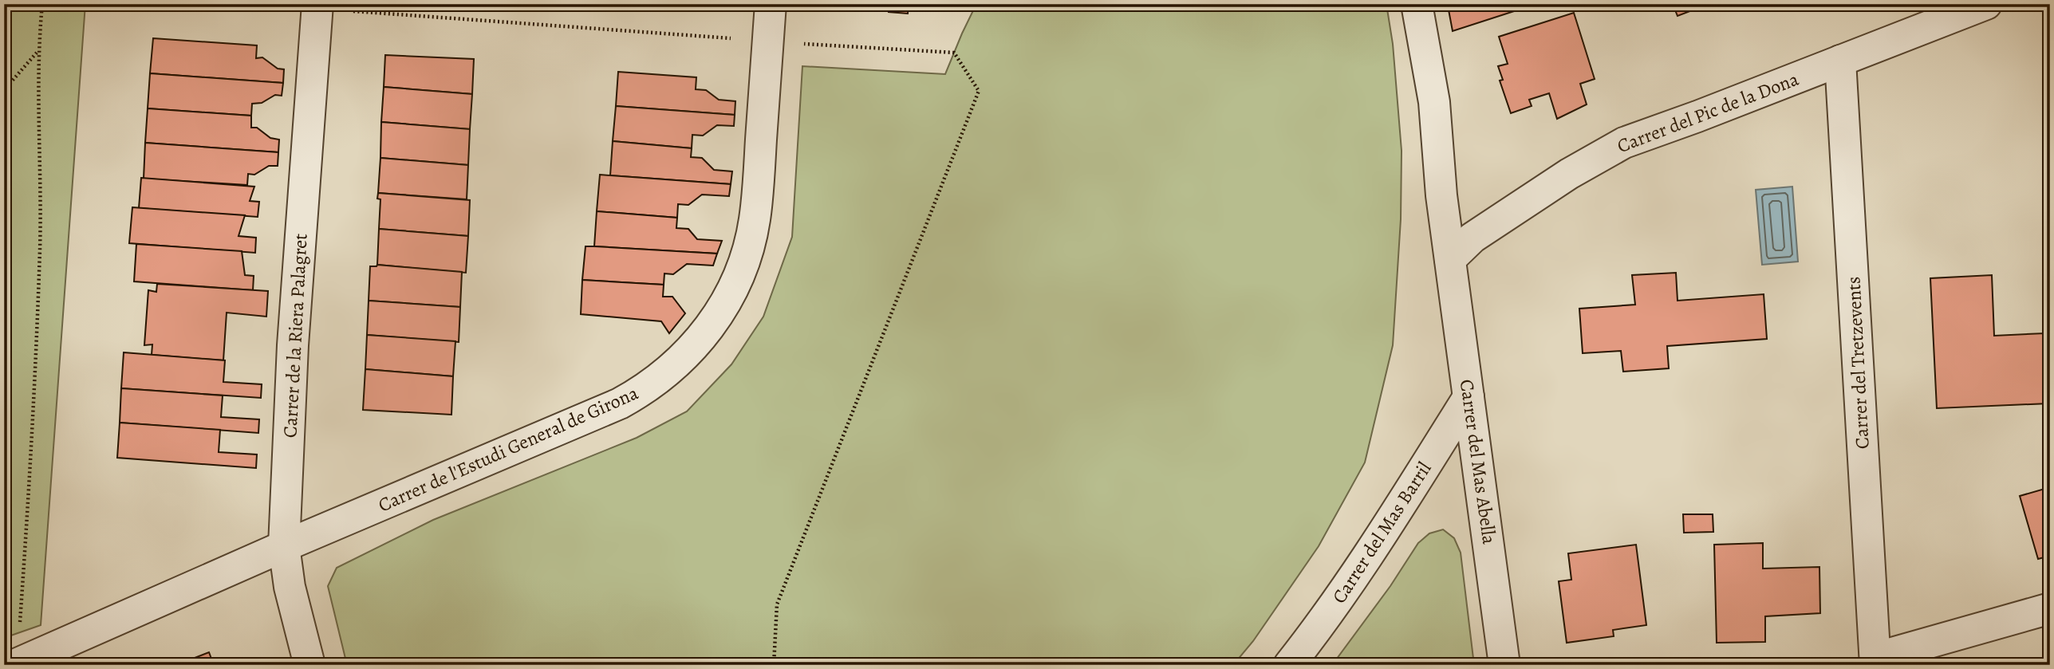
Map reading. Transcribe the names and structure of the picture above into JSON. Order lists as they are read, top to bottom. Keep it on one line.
{"streets":{"street":["Carrer del Pic de la Dona","Carrer de la Riera Palagret","Carrer del Tretzevents","Carrer de l'Estudi General de Girona","Carrer del Mas Abella","Carrer del Mas Barril"]},"crossings":[["Carrer del Pic de la Dona","Carrer del Tretzevents"],["Carrer del Pic de la Dona","Carrer del Mas Abella"],["Carrer de la Riera Palagret","Carrer de l'Estudi General de Girona"],["Carrer del Mas Abella","Carrer del Mas Barril"]]}
